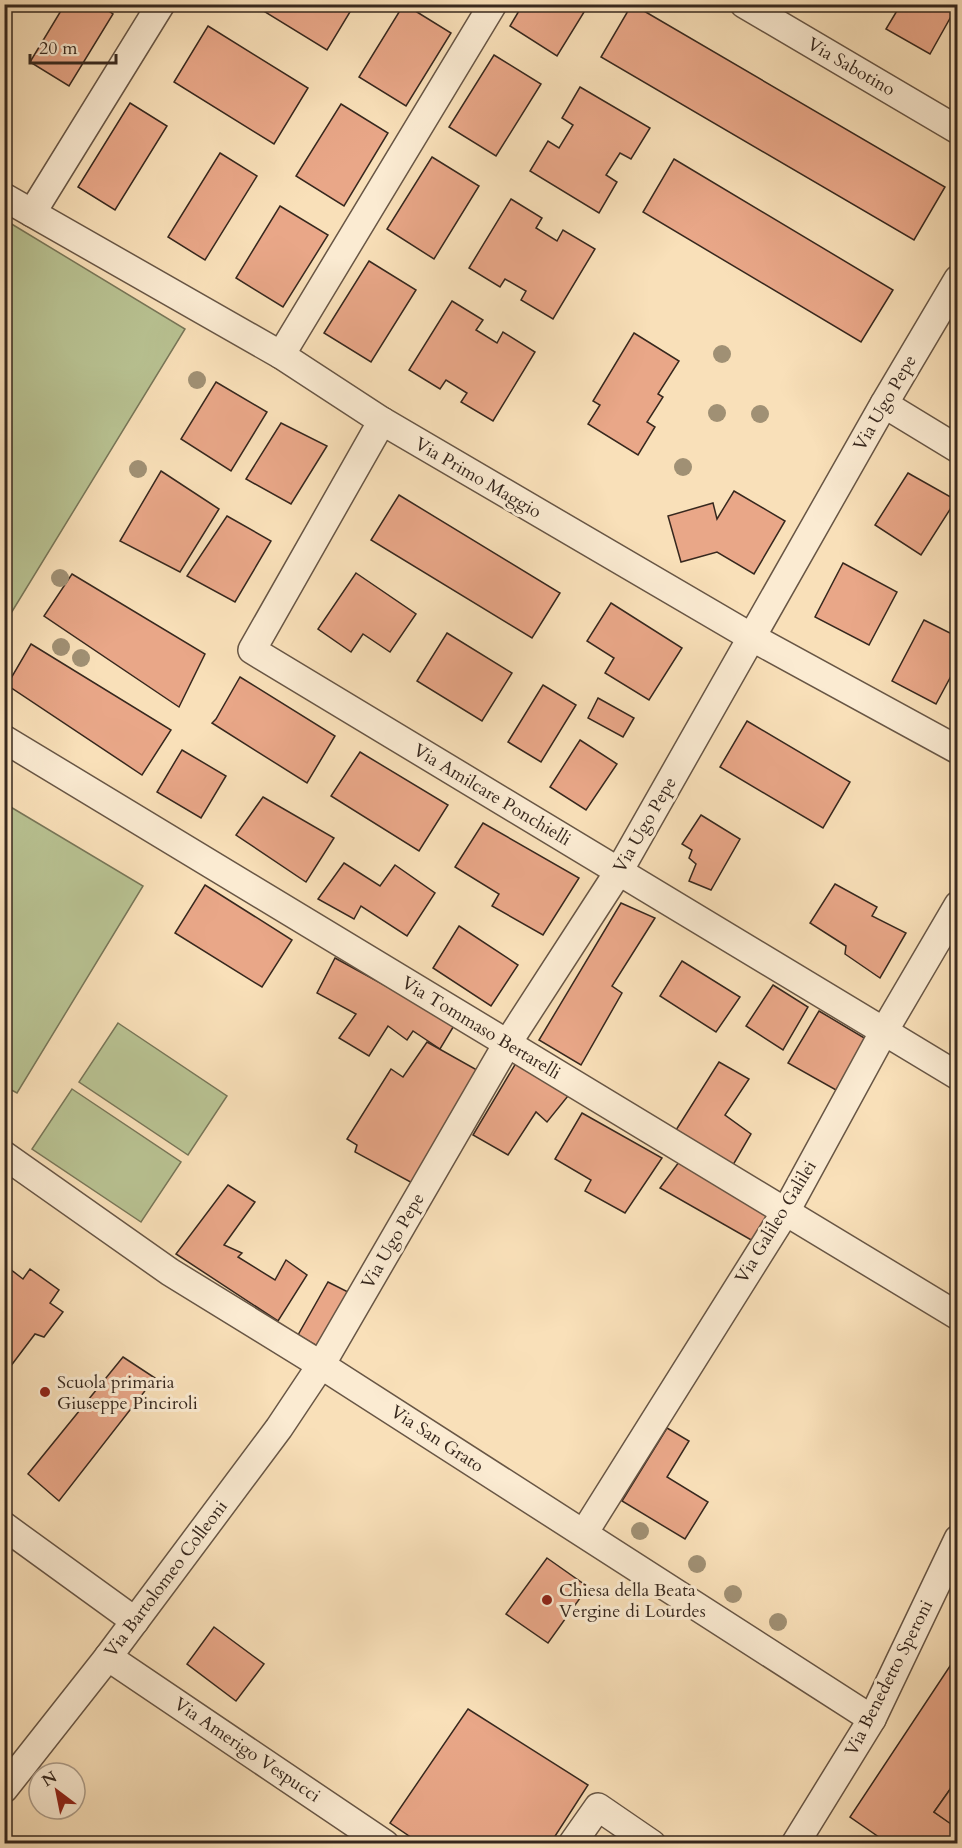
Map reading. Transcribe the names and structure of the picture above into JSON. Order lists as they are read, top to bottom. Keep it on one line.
{"streets":{"street":["Via Sabotino","Via Ugo Pepe","Via Primo Maggio","Via Amilcare Ponchielli","Via Tommaso Bertarelli","Via Galileo Galilei","Via San Grato","Via Bartolomeo Colleoni","Via Benedetto Speroni","Via Amerigo Vespucci"]},"crossings":[["Via Ugo Pepe","Via Primo Maggio"],["Via Ugo Pepe","Via Amilcare Ponchielli"],["Via Ugo Pepe","Via Tommaso Bertarelli"],["Via Ugo Pepe","Via San Grato"],["Via Ugo Pepe","Via Bartolomeo Colleoni"],["Via Primo Maggio","Via Amilcare Ponchielli"],["Via Amilcare Ponchielli","Via Galileo Galilei"],["Via Tommaso Bertarelli","Via Galileo Galilei"],["Via Galileo Galilei","Via San Grato"],["Via San Grato","Via Bartolomeo Colleoni"],["Via San Grato","Via Benedetto Speroni"],["Via Bartolomeo Colleoni","Via Amerigo Vespucci"]],"places":["Scuola primaria Giuseppe Pinciroli","Chiesa della Beata Vergine di Lourdes"],"scale_bar":"20 m","north":"top left"}
